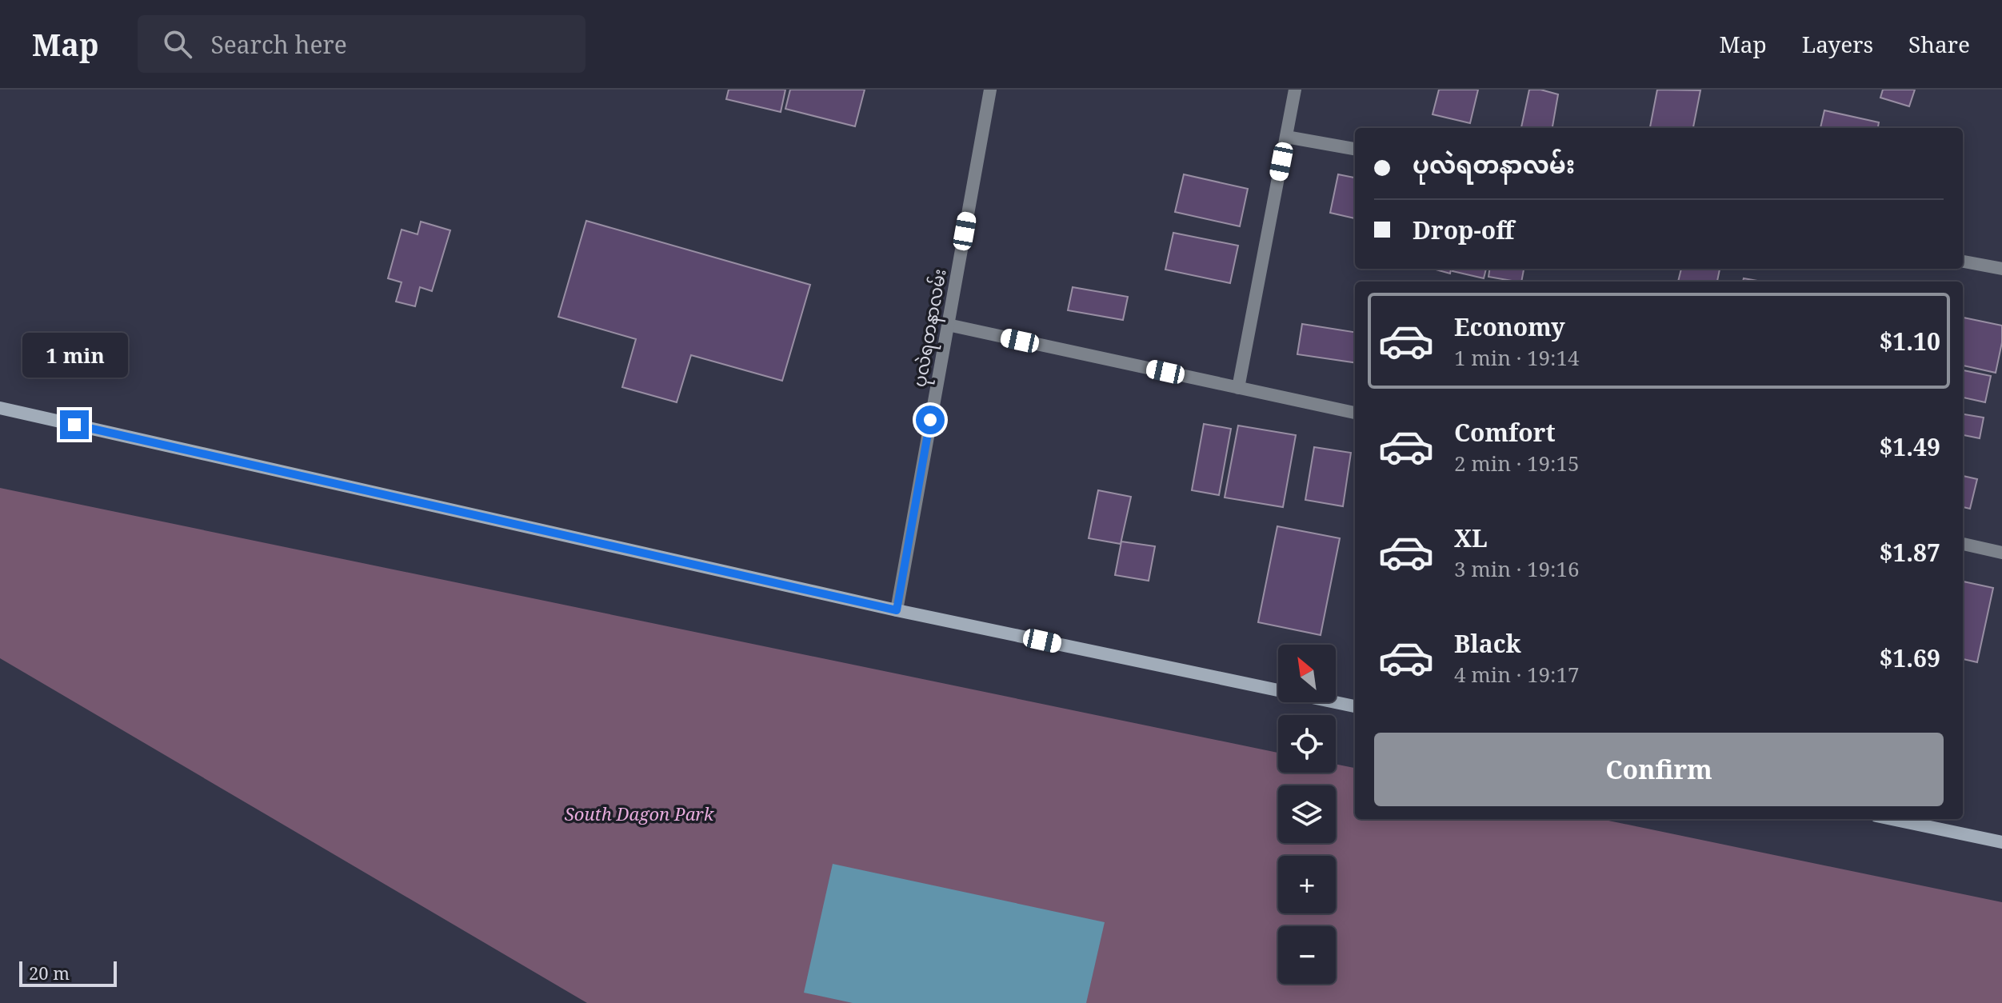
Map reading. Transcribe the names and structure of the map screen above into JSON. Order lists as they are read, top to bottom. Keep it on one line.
{"streets":{"street":["ပုလဲရတနာလမ်း"]},"parks":["South Dagon Park"],"scale_bar":"20 m","north":"top left","page":{"header":"Map","search":"Search here","nav":["Map","Layers","Share"],"banner":["ပုလဲရတနာလမ်း","Drop-off"],"list":[{"name":"Economy","note":"1 min · 19:14","value":"$1.10"},{"name":"Comfort","note":"2 min · 19:15","value":"$1.49"},{"name":"XL","note":"3 min · 19:16","value":"$1.87"},{"name":"Black","note":"4 min · 19:17","value":"$1.69"}],"bubble":"1 min","map_buttons":["+","−"],"buttons":"Confirm","scale":"20 m"}}
